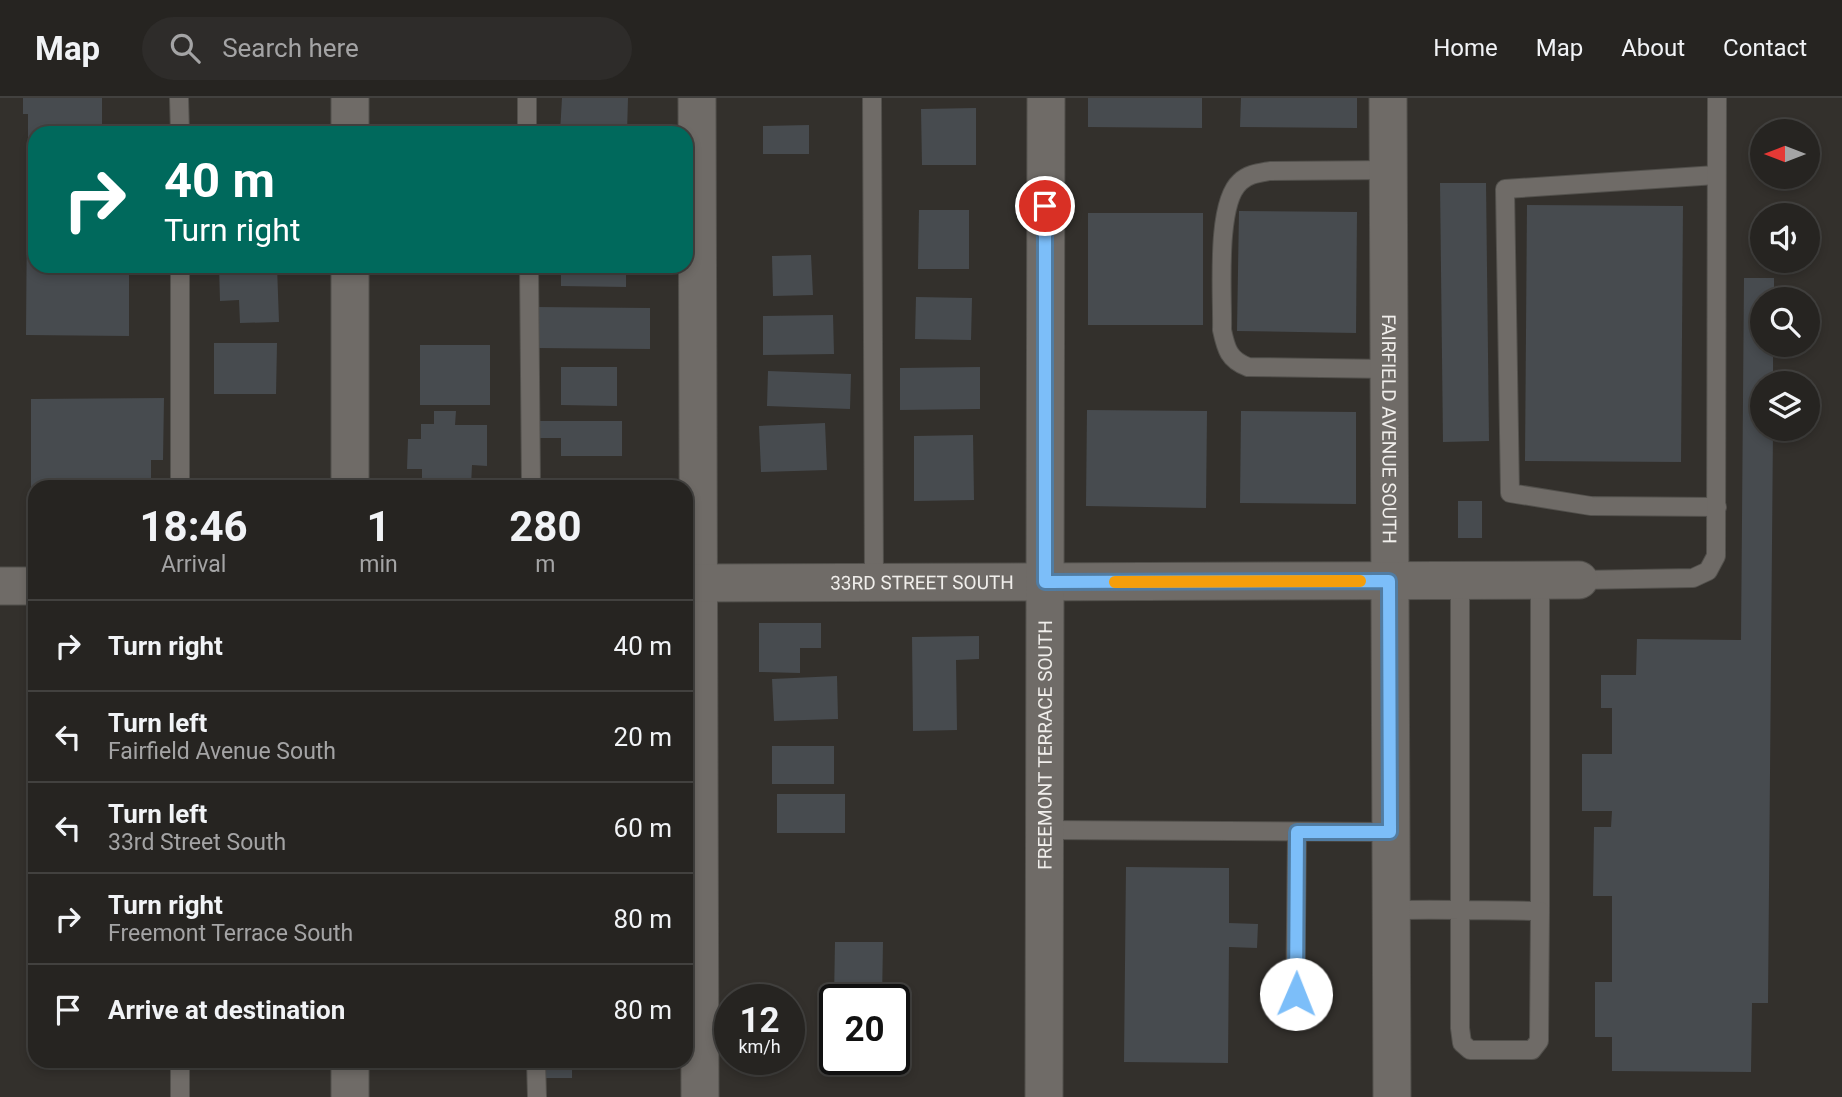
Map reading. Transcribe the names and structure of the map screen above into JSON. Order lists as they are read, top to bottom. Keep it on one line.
{"streets":{"street":["FAIRFIELD AVENUE SOUTH","33RD STREET SOUTH","FREEMONT TERRACE SOUTH"]},"crossings":[["FAIRFIELD AVENUE SOUTH","33RD STREET SOUTH"],["33RD STREET SOUTH","FREEMONT TERRACE SOUTH"]],"north":"left","page":{"header":"Map","search":"Search here","nav":["Home","Map","About","Contact"],"turn":["40 m","Turn right"],"eta":["18:46","Arrival","1","min","280","m"],"list":[{"name":"Turn right","value":"40 m"},{"name":"Turn left","note":"Fairfield Avenue South","value":"20 m"},{"name":"Turn left","note":"33rd Street South","value":"60 m"},{"name":"Turn right","note":"Freemont Terrace South","value":"80 m"},{"name":"Arrive at destination","value":"80 m"}],"speed":"12 km/h","limit":"20"}}
